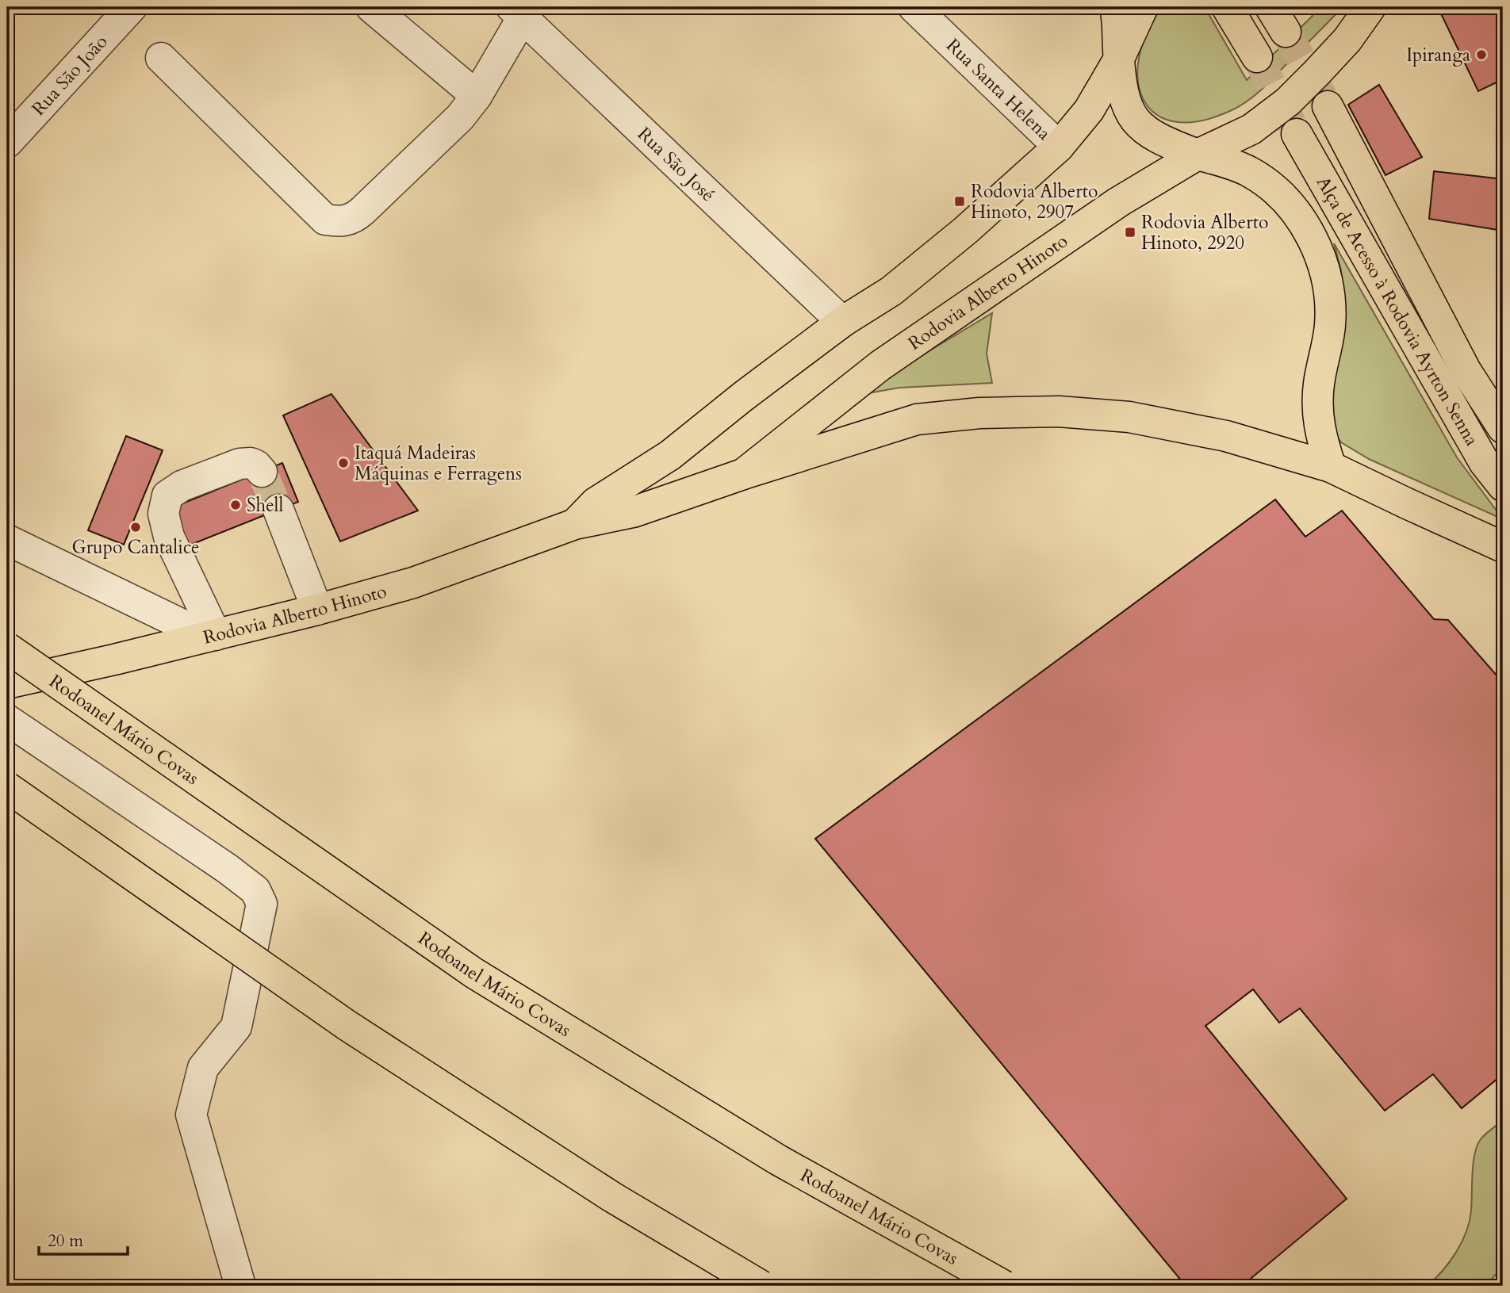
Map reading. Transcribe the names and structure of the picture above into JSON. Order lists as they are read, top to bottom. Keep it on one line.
{"streets":{"main road":["Rodovia Alberto Hinoto","Alça de Acesso à Rodovia Ayrton Senna","Rodoanel Mário Covas"],"street":["Rua São João","Rua Santa Helena","Rua São José"]},"crossings":[["Rua Santa Helena","Rodovia Alberto Hinoto"],["Rua São José","Rodovia Alberto Hinoto"]],"places":{"other":["Ipiranga","Itaquá Madeiras Máquinas e Ferragens","Shell","Grupo Cantalice"],"transit":["Rodovia Alberto Hinoto, 2907","Rodovia Alberto Hinoto, 2920"]},"scale_bar":"20 m"}
